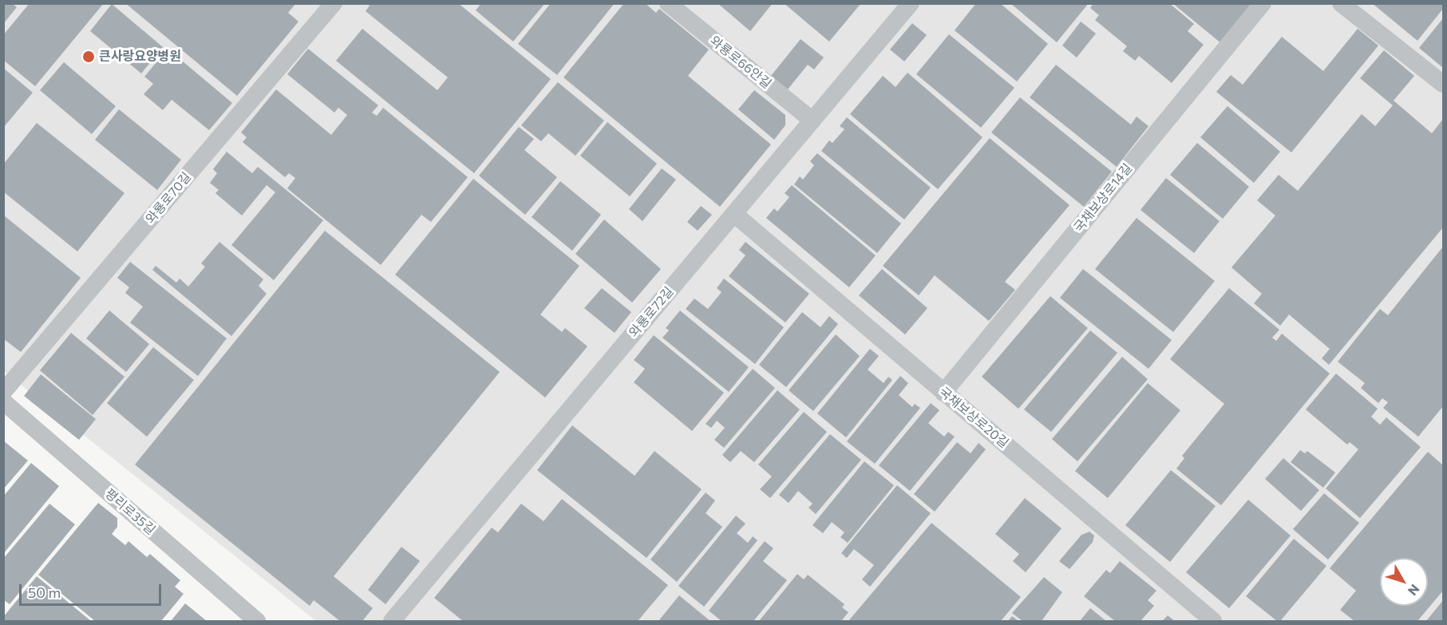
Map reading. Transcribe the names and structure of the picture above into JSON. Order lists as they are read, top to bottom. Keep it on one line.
{"streets":{"street":["와룡로66안길","와룡로70길","국채보상로14길","와룡로72길","국채보상로20길","평리로35길"]},"crossings":[["와룡로66안길","와룡로72길"],["국채보상로14길","국채보상로20길"],["와룡로72길","국채보상로20길"]],"places":["큰사랑요양병원"],"scale_bar":"50 m","north":"bottom right"}
